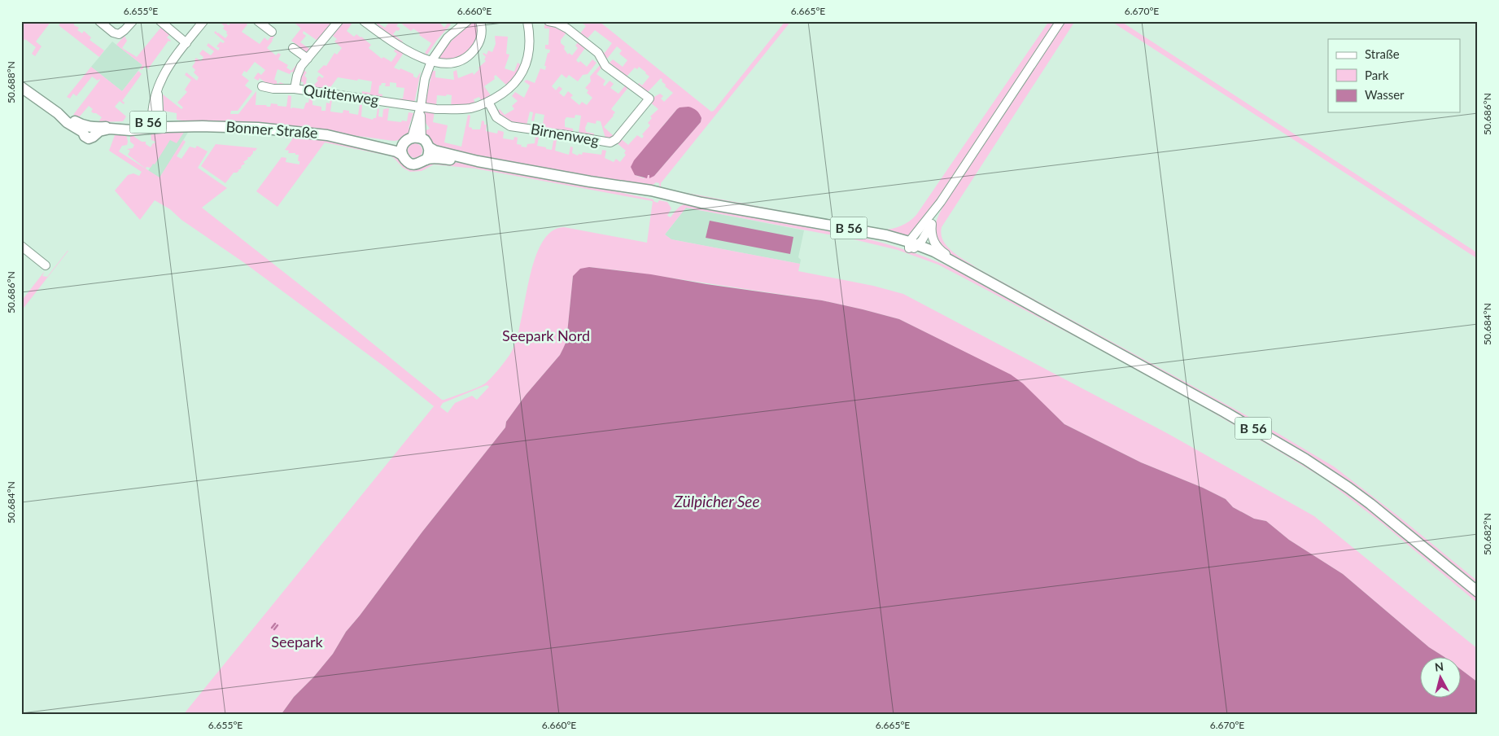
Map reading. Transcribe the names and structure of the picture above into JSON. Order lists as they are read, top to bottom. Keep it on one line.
{"streets":{"main road":["B 56","Bonner Straße"],"street":["Quittenweg","Birnenweg"]},"crossings":[["Quittenweg","Birnenweg"],["B 56","Bonner Straße"]],"water":["Zülpicher See"],"parks":["Seepark Nord","Seepark"],"legend":["Straße","Park","Wasser"],"north":"top","coordinates":["6.655°E","6.660°E","6.665°E","6.670°E","50.688°N","50.686°N","50.684°N","50.682°N"]}
